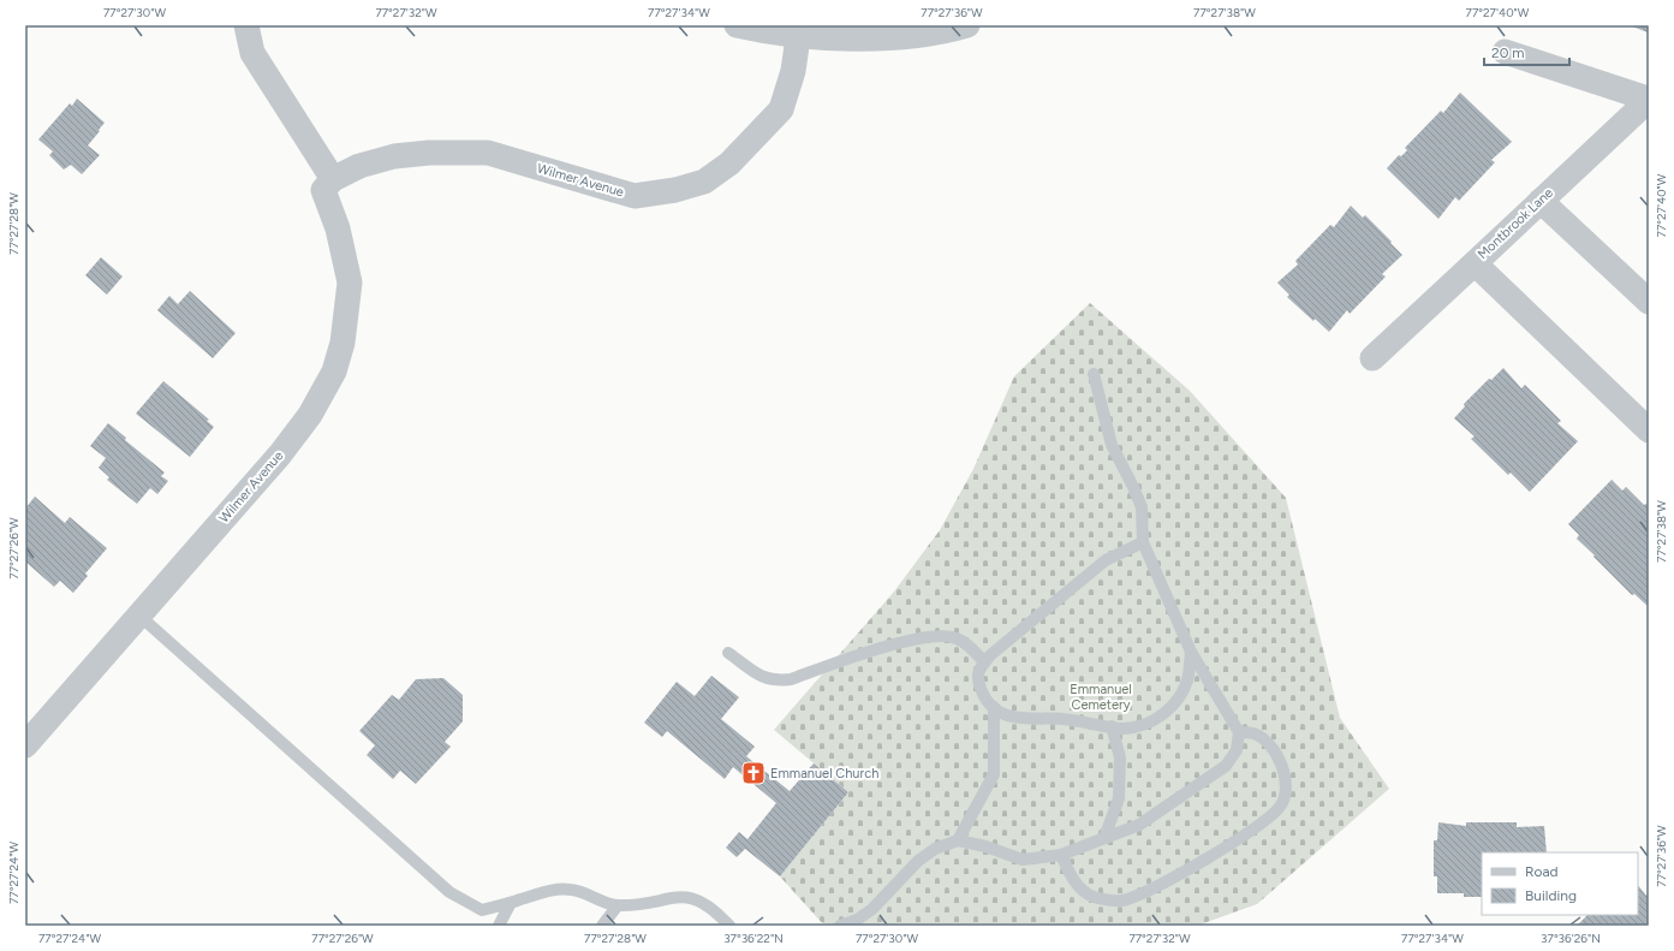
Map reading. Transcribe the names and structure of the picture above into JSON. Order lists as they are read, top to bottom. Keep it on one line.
{"streets":{"street":["Wilmer Avenue","Montbrook Lane"]},"parks":["Emmanuel Cemetery"],"places":{"church":["Emmanuel Church"]},"legend":["Road","Building"],"scale_bar":"20 m","coordinates":["77°27'30\"W","77°27'32\"W","77°27'34\"W","77°27'36\"W","77°27'38\"W","77°27'40\"W","77°27'28\"W","77°27'26\"W","77°27'24\"W","37°36'22\"N","37°36'26\"N"]}
